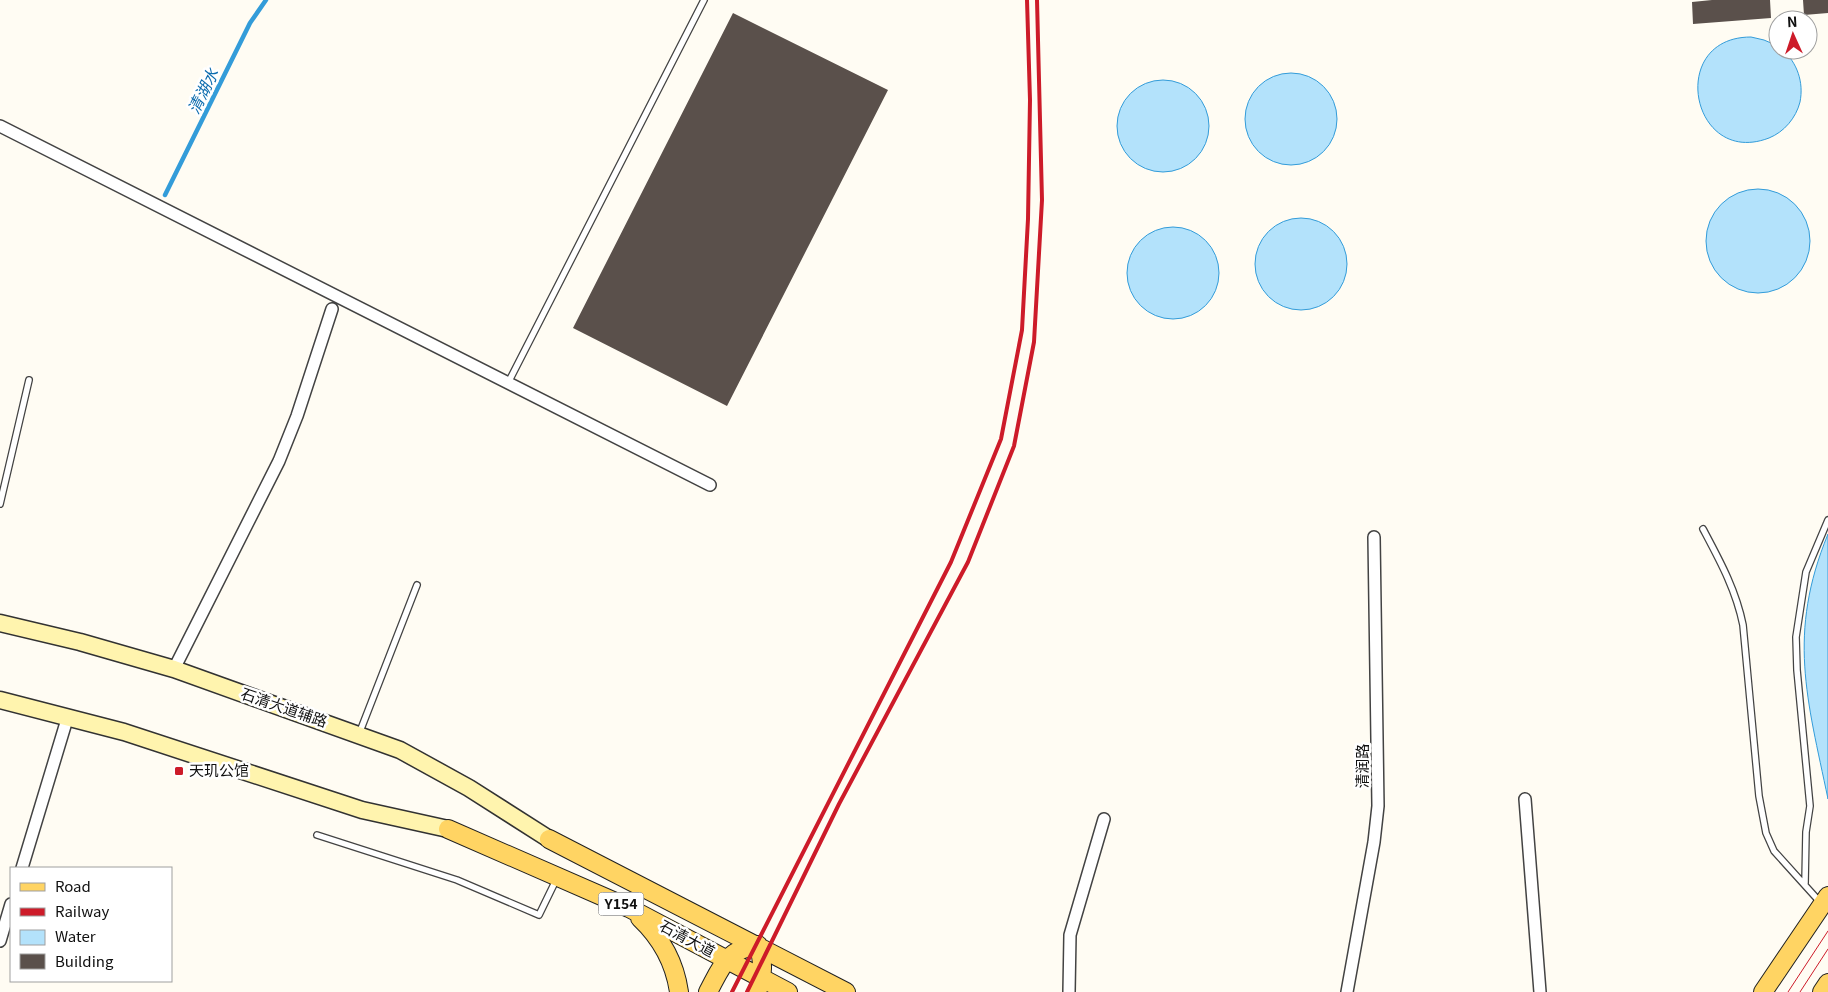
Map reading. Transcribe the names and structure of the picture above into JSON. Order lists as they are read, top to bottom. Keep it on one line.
{"streets":{"main road":["石清大道辅路","Y154","石清大道"],"street":["清润路"]},"crossings":[["石清大道辅路","石清大道"],["Y154","石清大道"]],"water":["清湖水"],"places":{"transit":["天玑公馆"]},"legend":["Road","Railway","Water","Building"],"north":"top"}
